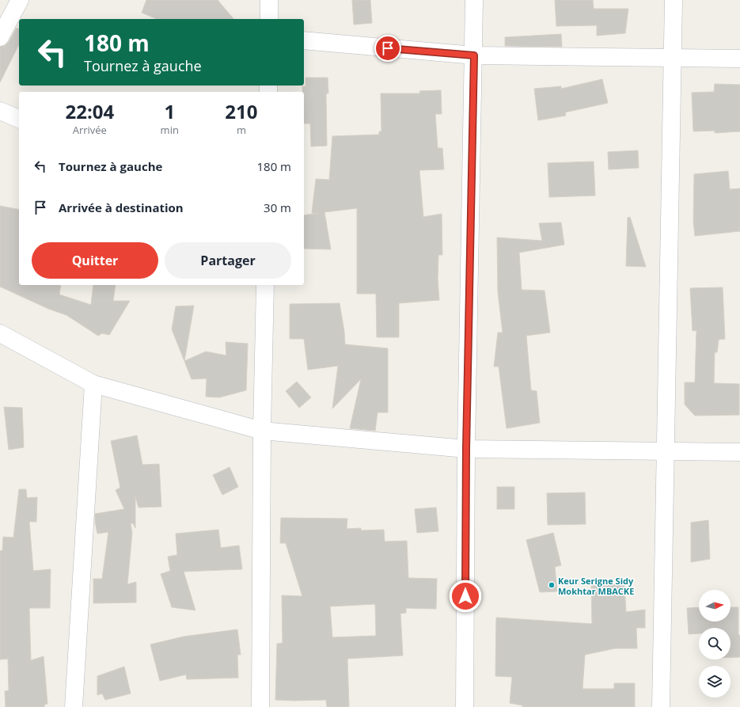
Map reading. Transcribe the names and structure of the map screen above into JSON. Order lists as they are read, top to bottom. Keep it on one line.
{"places":["Keur Serigne Sidy Mokhtar MBACKE"],"north":"right","page":{"turn":["180 m","Tournez à gauche"],"eta":["22:04","Arrivée","1","min","210","m"],"list":[{"name":"Tournez à gauche","value":"180 m"},{"name":"Arrivée à destination","value":"30 m"}],"buttons":["Quitter","Partager"]}}
